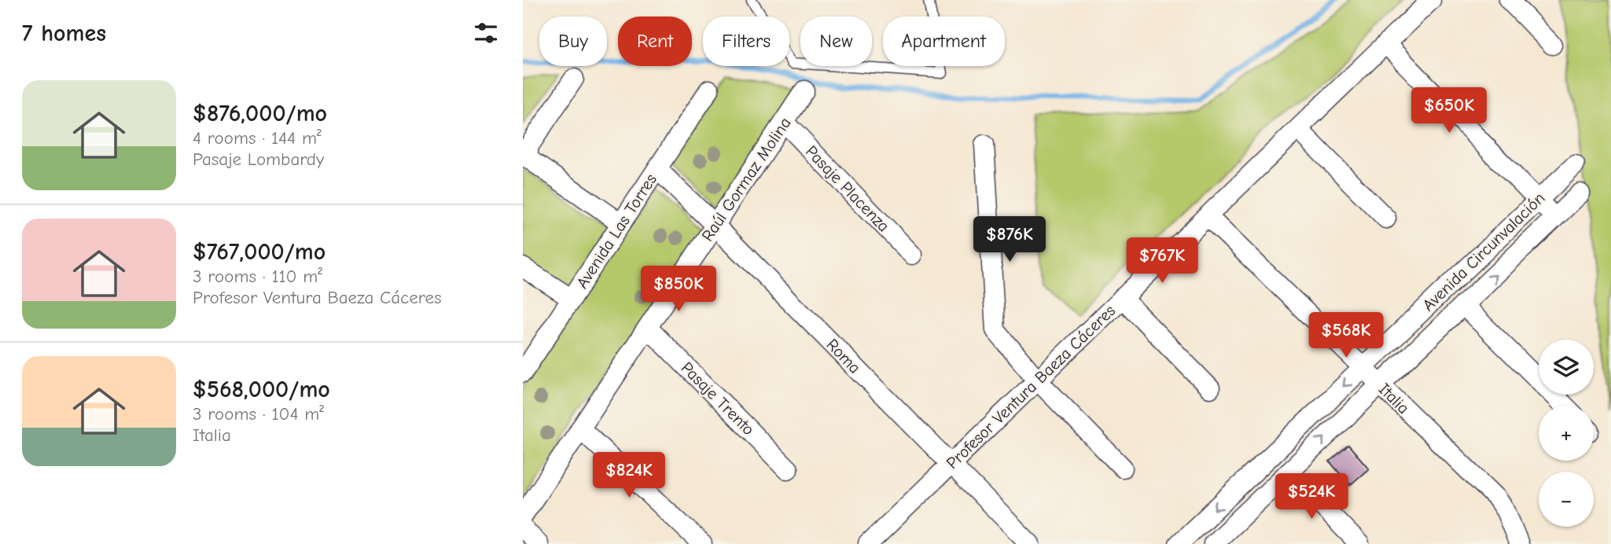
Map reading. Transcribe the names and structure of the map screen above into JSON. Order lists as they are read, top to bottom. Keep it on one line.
{"streets":{"street":["Raúl Gormaz Molina","Pasaje Placenza","Avenida Las Torres","Avenida Circunvalación","Roma","Profesor Ventura Baeza Cáceres","Pasaje Trento","Italia"]},"crossings":[["Raúl Gormaz Molina","Pasaje Placenza"],["Raúl Gormaz Molina","Roma"],["Raúl Gormaz Molina","Pasaje Trento"],["Avenida Las Torres","Roma"],["Avenida Circunvalación","Italia"],["Roma","Profesor Ventura Baeza Cáceres"],["Profesor Ventura Baeza Cáceres","Italia"]],"page":{"heading":"7 homes","chip":["Buy","Rent","Filters","New","Apartment"],"list":[{"name":"$876,000/mo","note":"4 rooms · 144 m² · Pasaje Lombardy"},{"name":"$767,000/mo","note":"3 rooms · 110 m² · Profesor Ventura Baeza Cáceres"},{"name":"$568,000/mo","note":"3 rooms · 104 m² · Italia"}],"price":["$650K","$876K","$767K","$850K","$568K","$824K","$524K"],"map_buttons":["+","−"]}}
